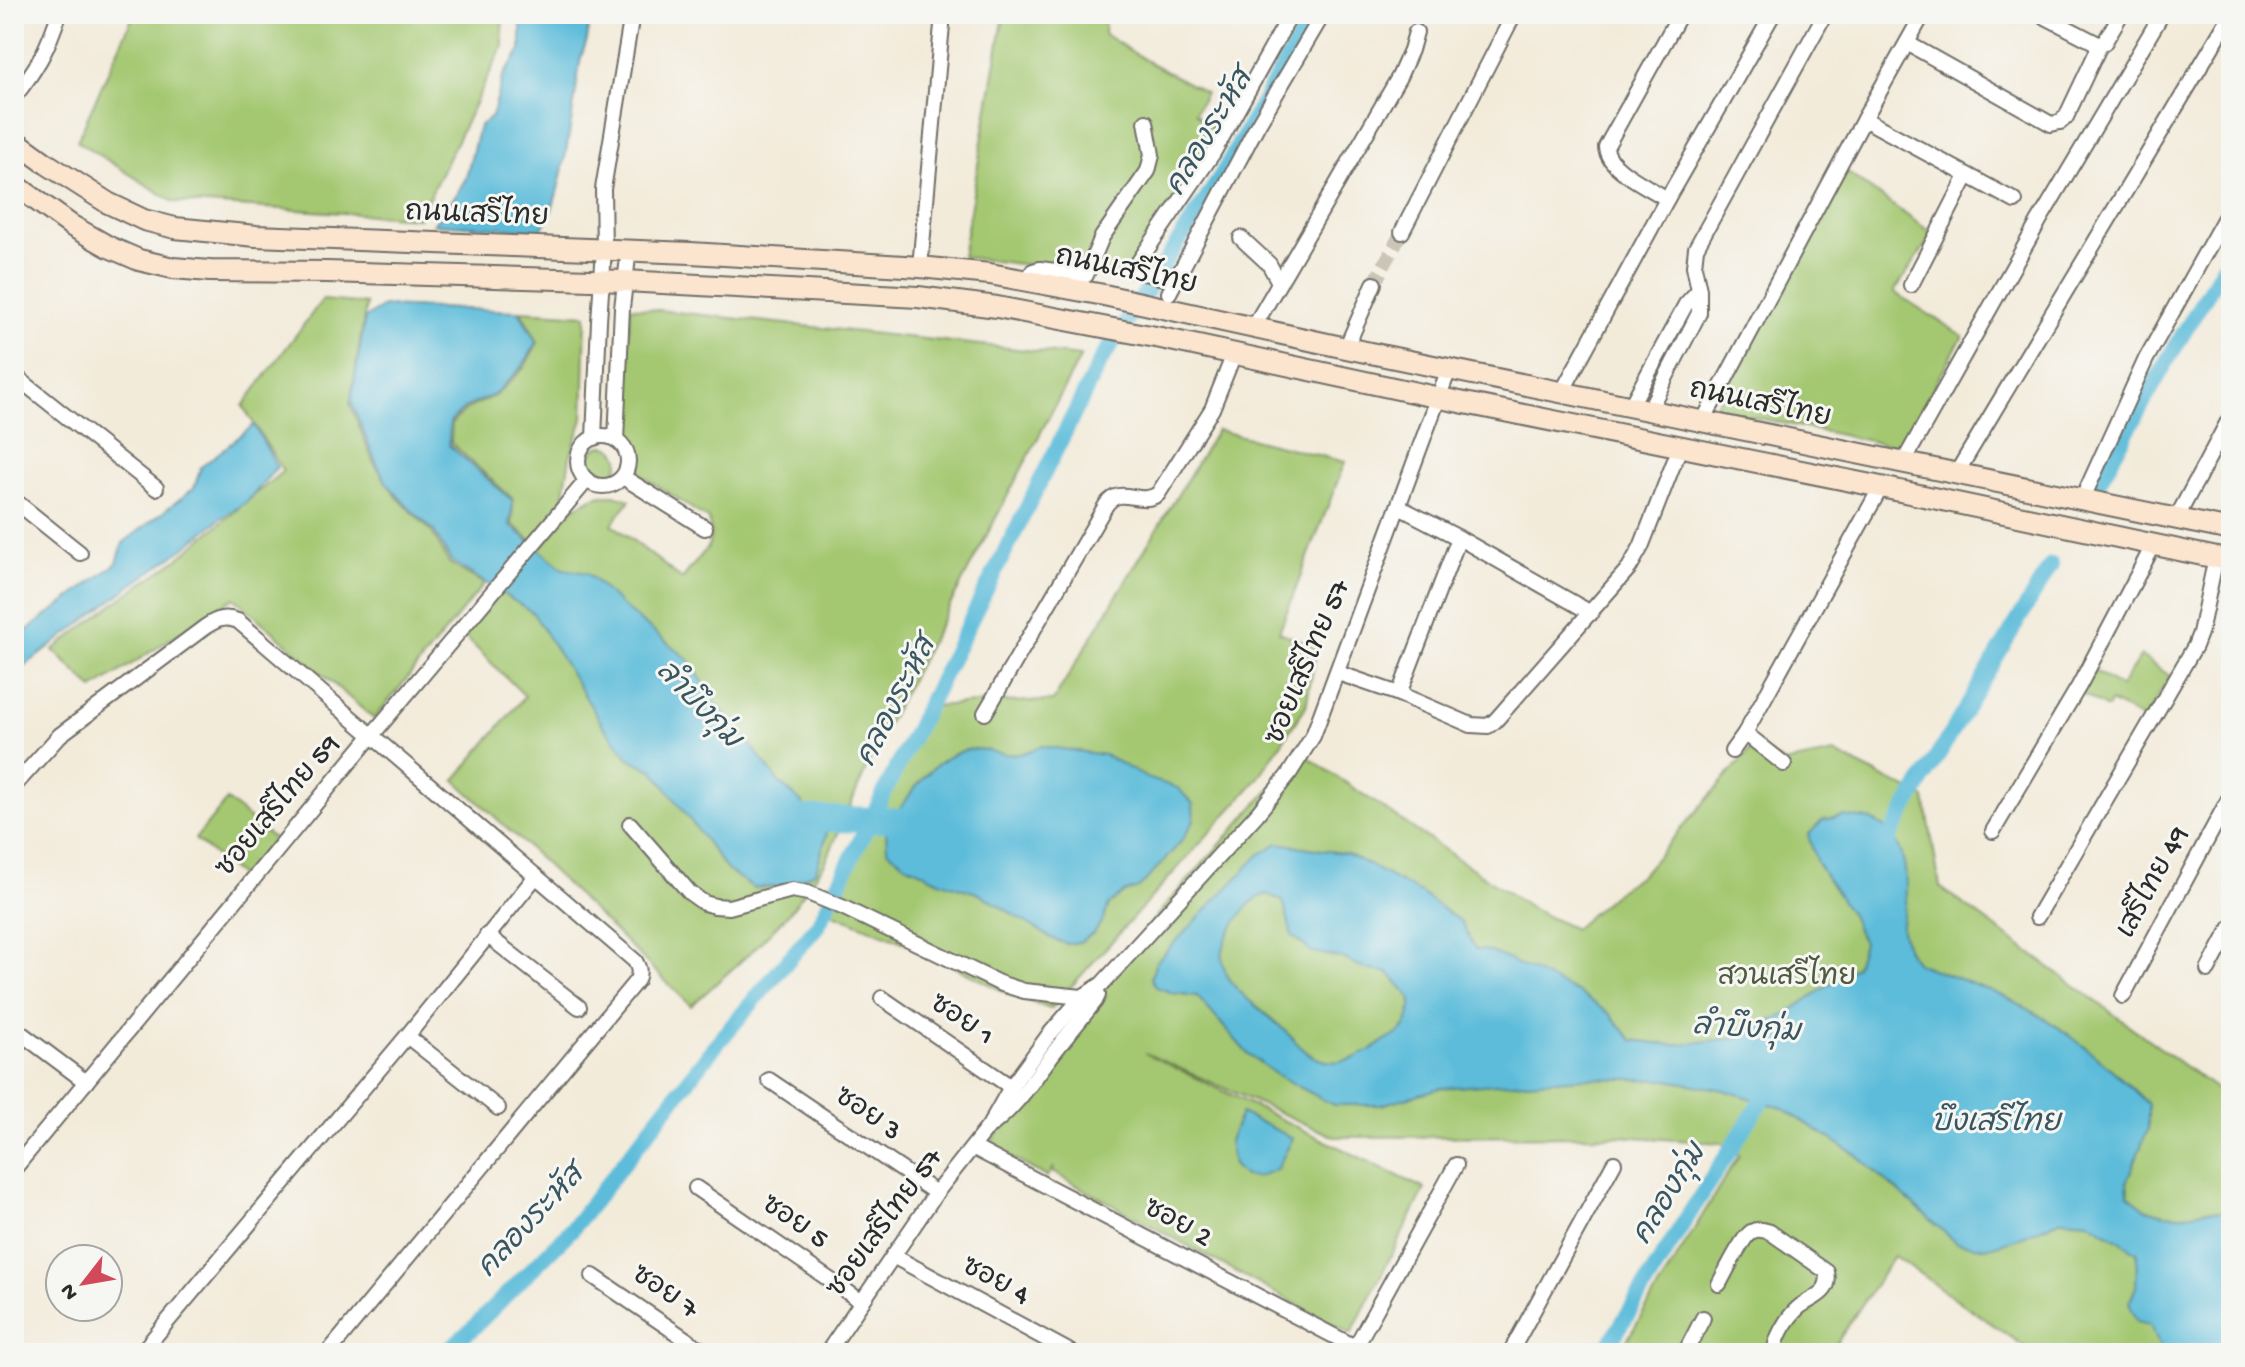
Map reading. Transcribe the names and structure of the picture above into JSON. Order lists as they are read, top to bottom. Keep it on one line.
{"streets":{"main road":["ถนนเสรีไทย"],"street":["ซอยเสรีไทย 57","ซอยเสรีไทย 59","เสรีไทย 49","ซอย 1","ซอย 3","ซอย 5","ซอย 2","ซอย 4","ซอย 7"]},"crossings":[["ถนนเสรีไทย","ซอยเสรีไทย 57"],["ซอยเสรีไทย 57","ซอย 1"],["ซอยเสรีไทย 57","ซอย 3"],["ซอยเสรีไทย 57","ซอย 5"],["ซอยเสรีไทย 57","ซอย 2"],["ซอยเสรีไทย 57","ซอย 4"]],"water":["คลองระหัส","ลำบึงกุ่ม","บึงเสรีไทย","คลองกุ่ม"],"parks":["สวนเสรีไทย"],"north":"bottom left"}
